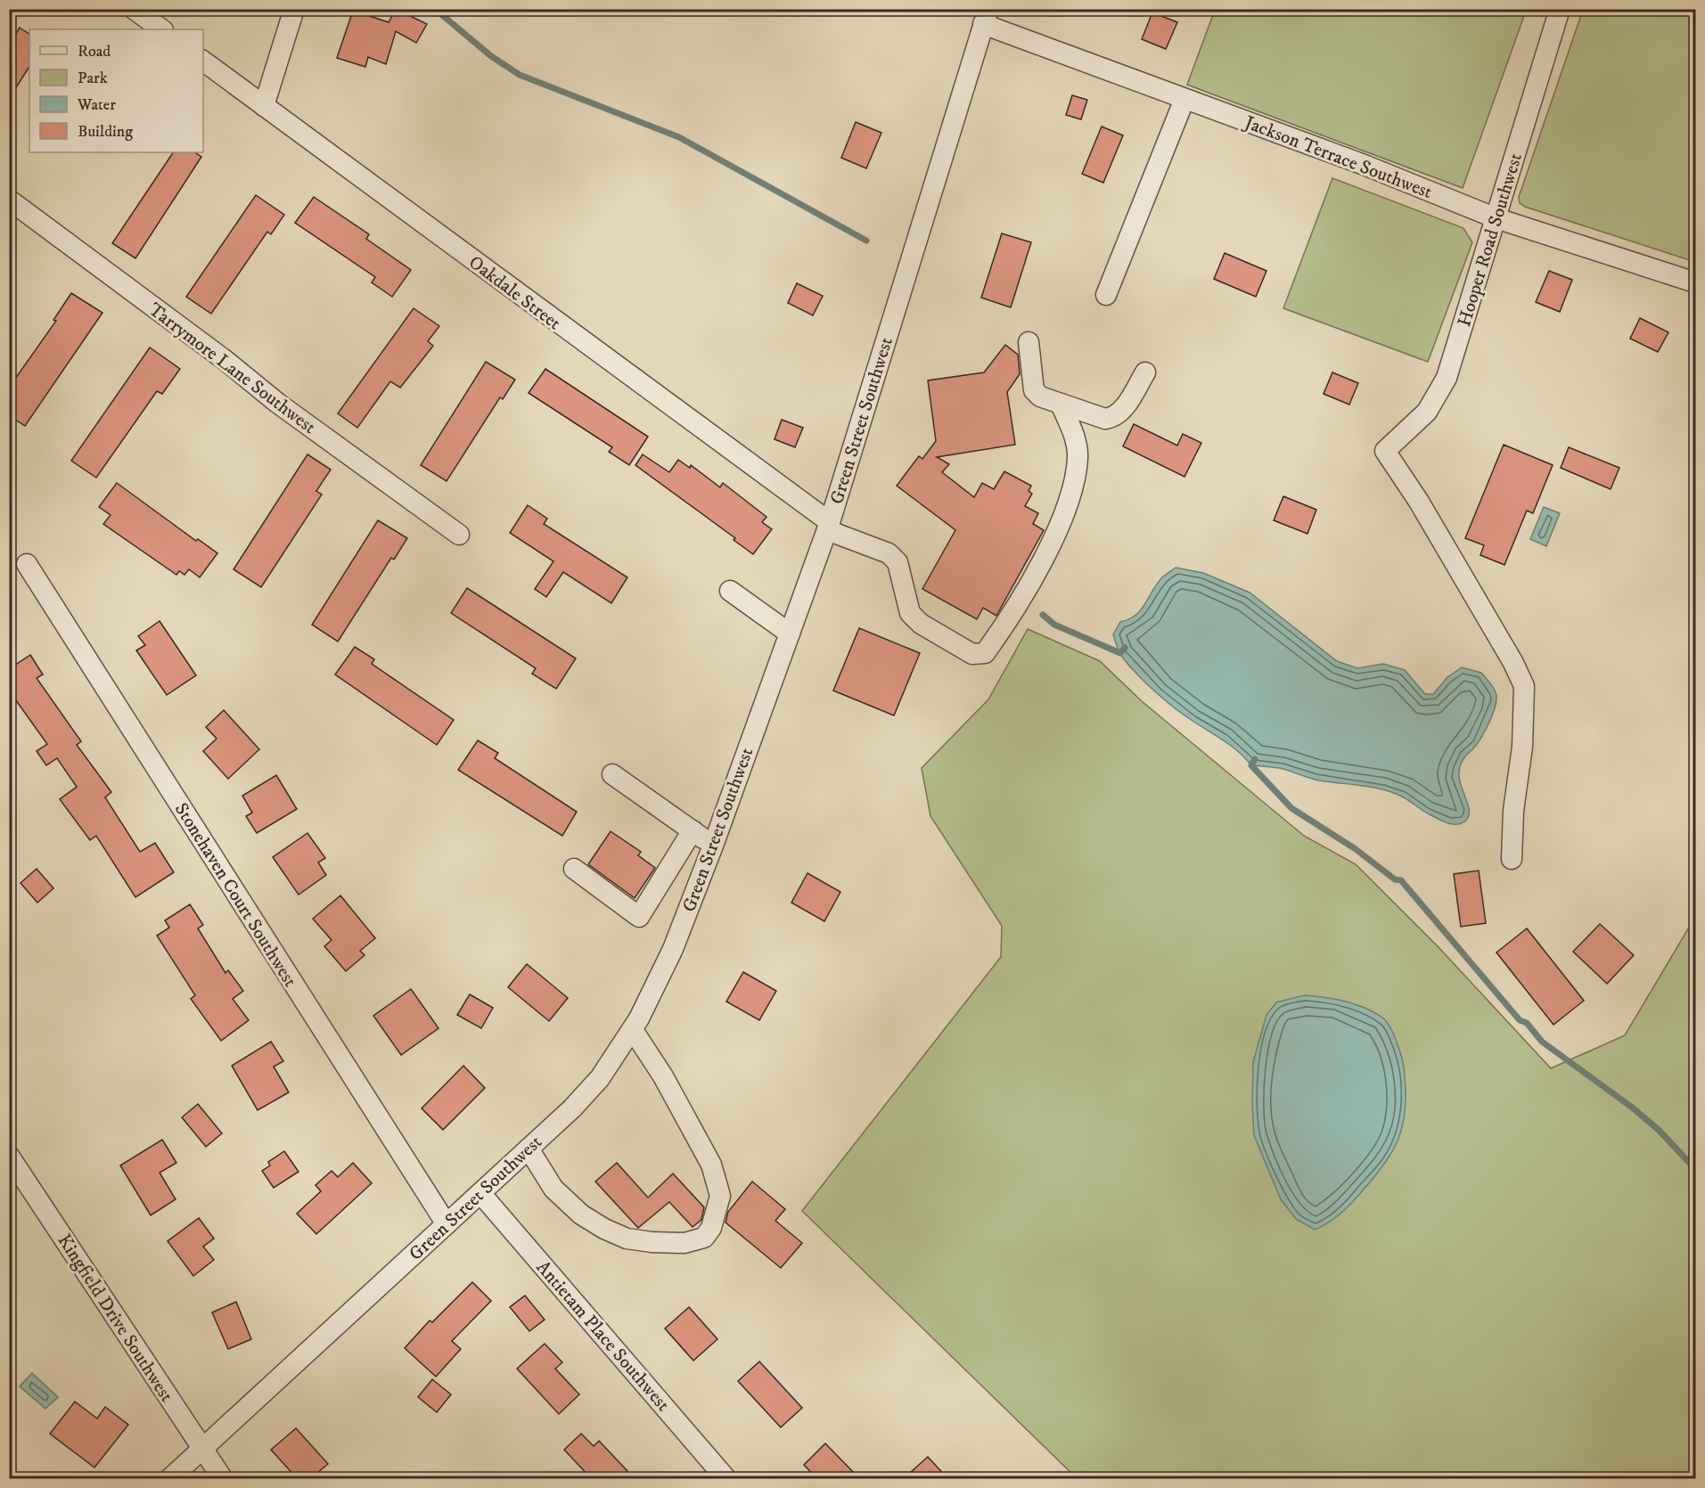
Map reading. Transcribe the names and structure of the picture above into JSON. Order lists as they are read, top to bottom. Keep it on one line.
{"streets":{"street":["Jackson Terrace Southwest","Hooper Road Southwest","Oakdale Street","Tarrymore Lane Southwest","Green Street Southwest","Stonehaven Court Southwest","Kingfield Drive Southwest","Antietam Place Southwest"]},"crossings":[["Jackson Terrace Southwest","Hooper Road Southwest"],["Jackson Terrace Southwest","Green Street Southwest"],["Oakdale Street","Green Street Southwest"],["Green Street Southwest","Stonehaven Court Southwest"],["Green Street Southwest","Kingfield Drive Southwest"],["Green Street Southwest","Antietam Place Southwest"]],"legend":["Road","Park","Water","Building"]}
